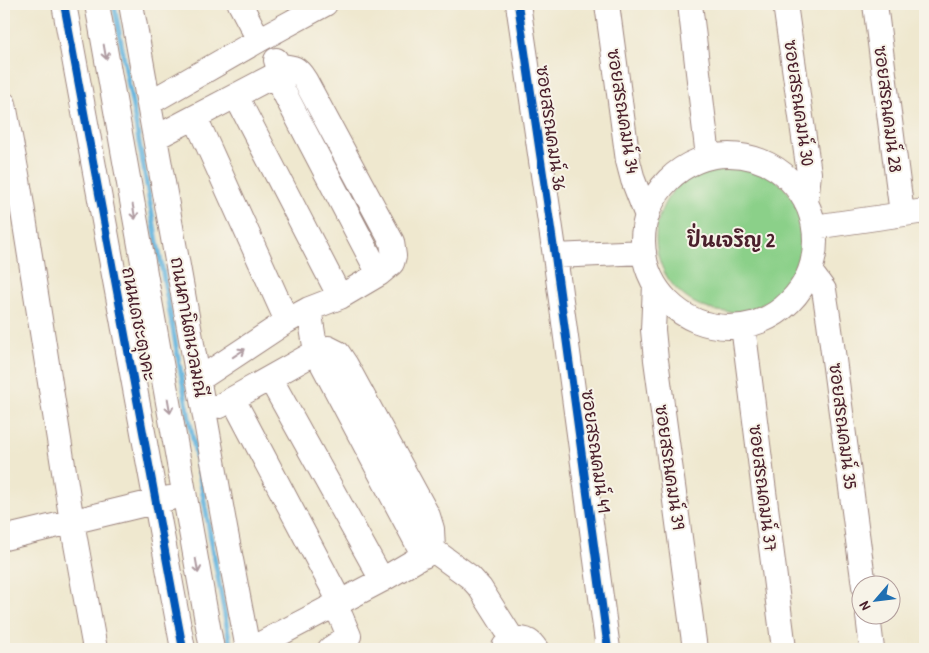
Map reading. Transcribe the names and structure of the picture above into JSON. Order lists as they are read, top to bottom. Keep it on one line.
{"streets":{"street":["ซอยสรณคมน์ 30","ซอยสรณคมน์ 28","ซอยสรณคมน์ 34","ซอยสรณคมน์ 36","ถนนเดชะตุงคะ","ถนนคานิตนวลมณี","ซอยสรณคมน์ 35","ซอยสรณคมน์ 41","ซอยสรณคมน์ 39","ซอยสรณคมน์ 37"]},"crossings":[["ซอยสรณคมน์ 30","ซอยสรณคมน์ 34"],["ซอยสรณคมน์ 30","ซอยสรณคมน์ 35"],["ซอยสรณคมน์ 30","ซอยสรณคมน์ 39"],["ซอยสรณคมน์ 30","ซอยสรณคมน์ 37"],["ซอยสรณคมน์ 34","ซอยสรณคมน์ 35"],["ซอยสรณคมน์ 34","ซอยสรณคมน์ 39"],["ซอยสรณคมน์ 34","ซอยสรณคมน์ 37"],["ซอยสรณคมน์ 36","ซอยสรณคมน์ 41"],["ซอยสรณคมน์ 35","ซอยสรณคมน์ 39"],["ซอยสรณคมน์ 35","ซอยสรณคมน์ 37"],["ซอยสรณคมน์ 39","ซอยสรณคมน์ 37"]],"districts":["ปิ่นเจริญ 2"],"north":"bottom left"}
